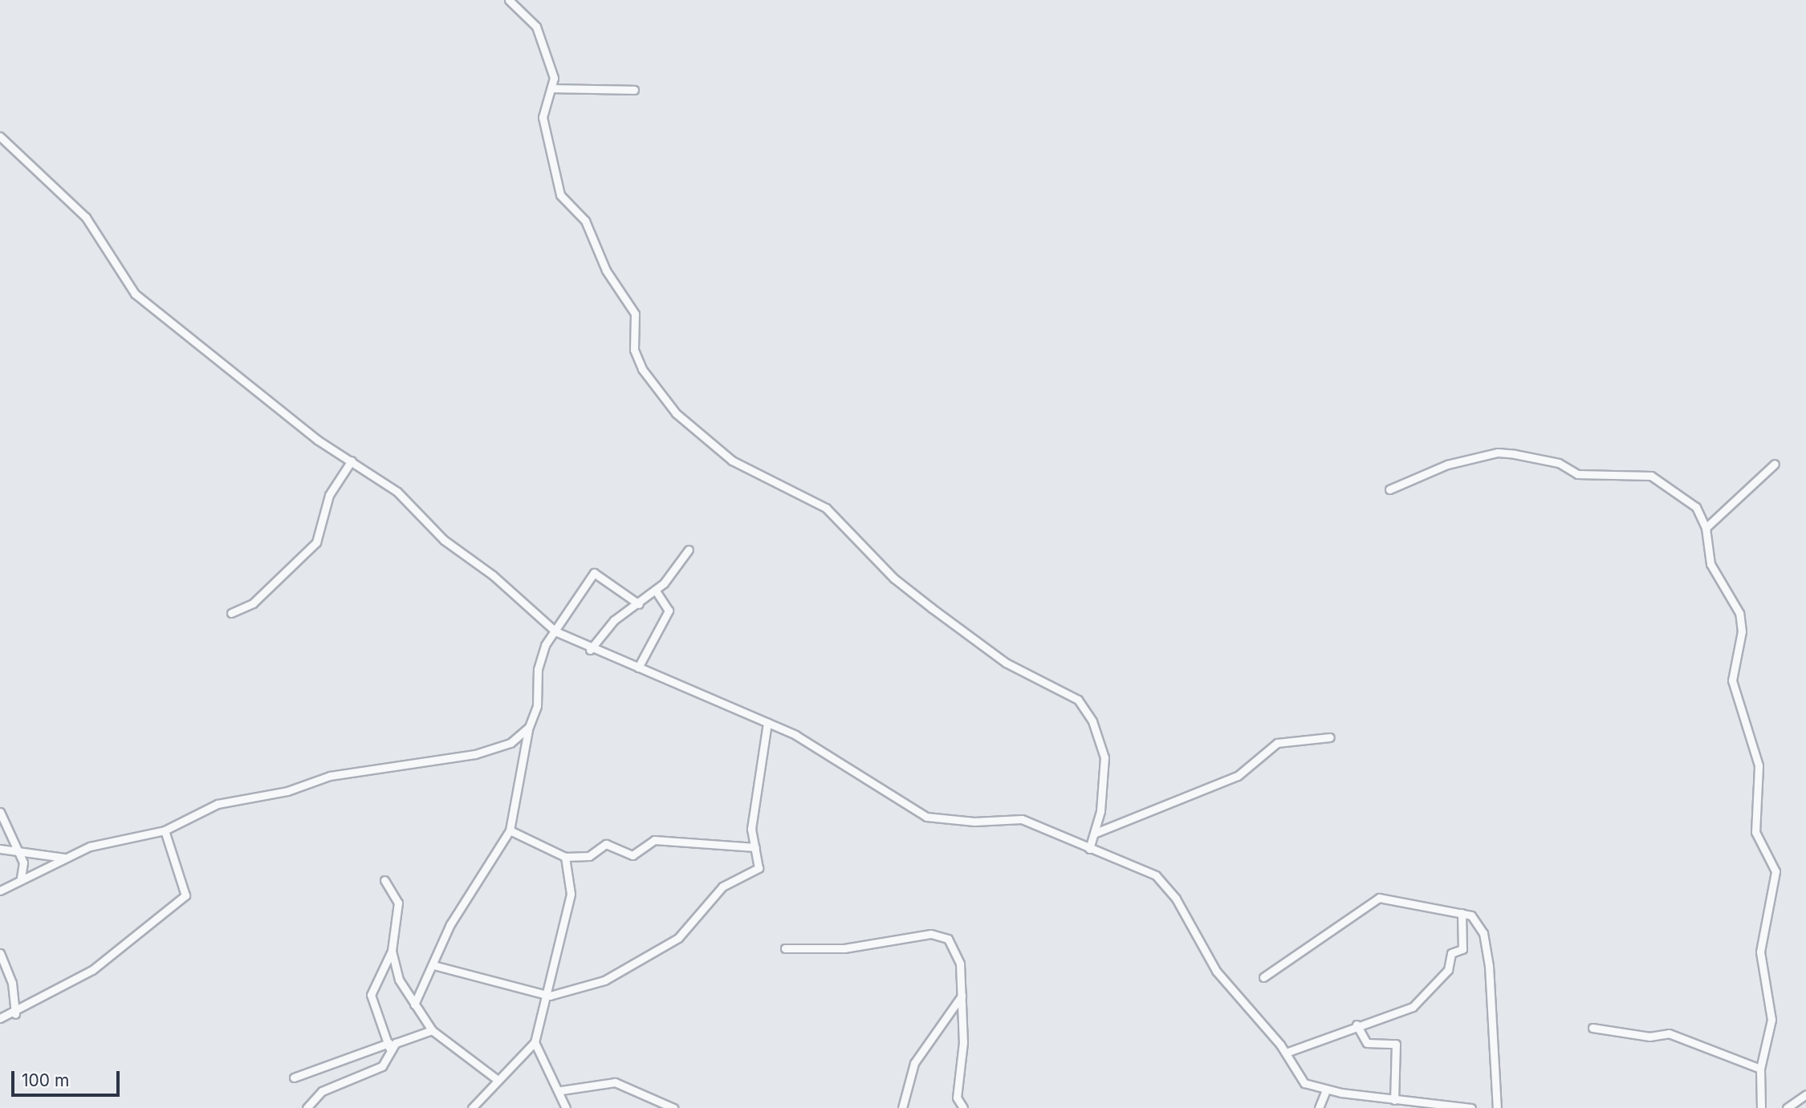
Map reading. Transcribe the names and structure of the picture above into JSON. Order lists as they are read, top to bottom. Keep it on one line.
{"scale_bar":"100 m"}
